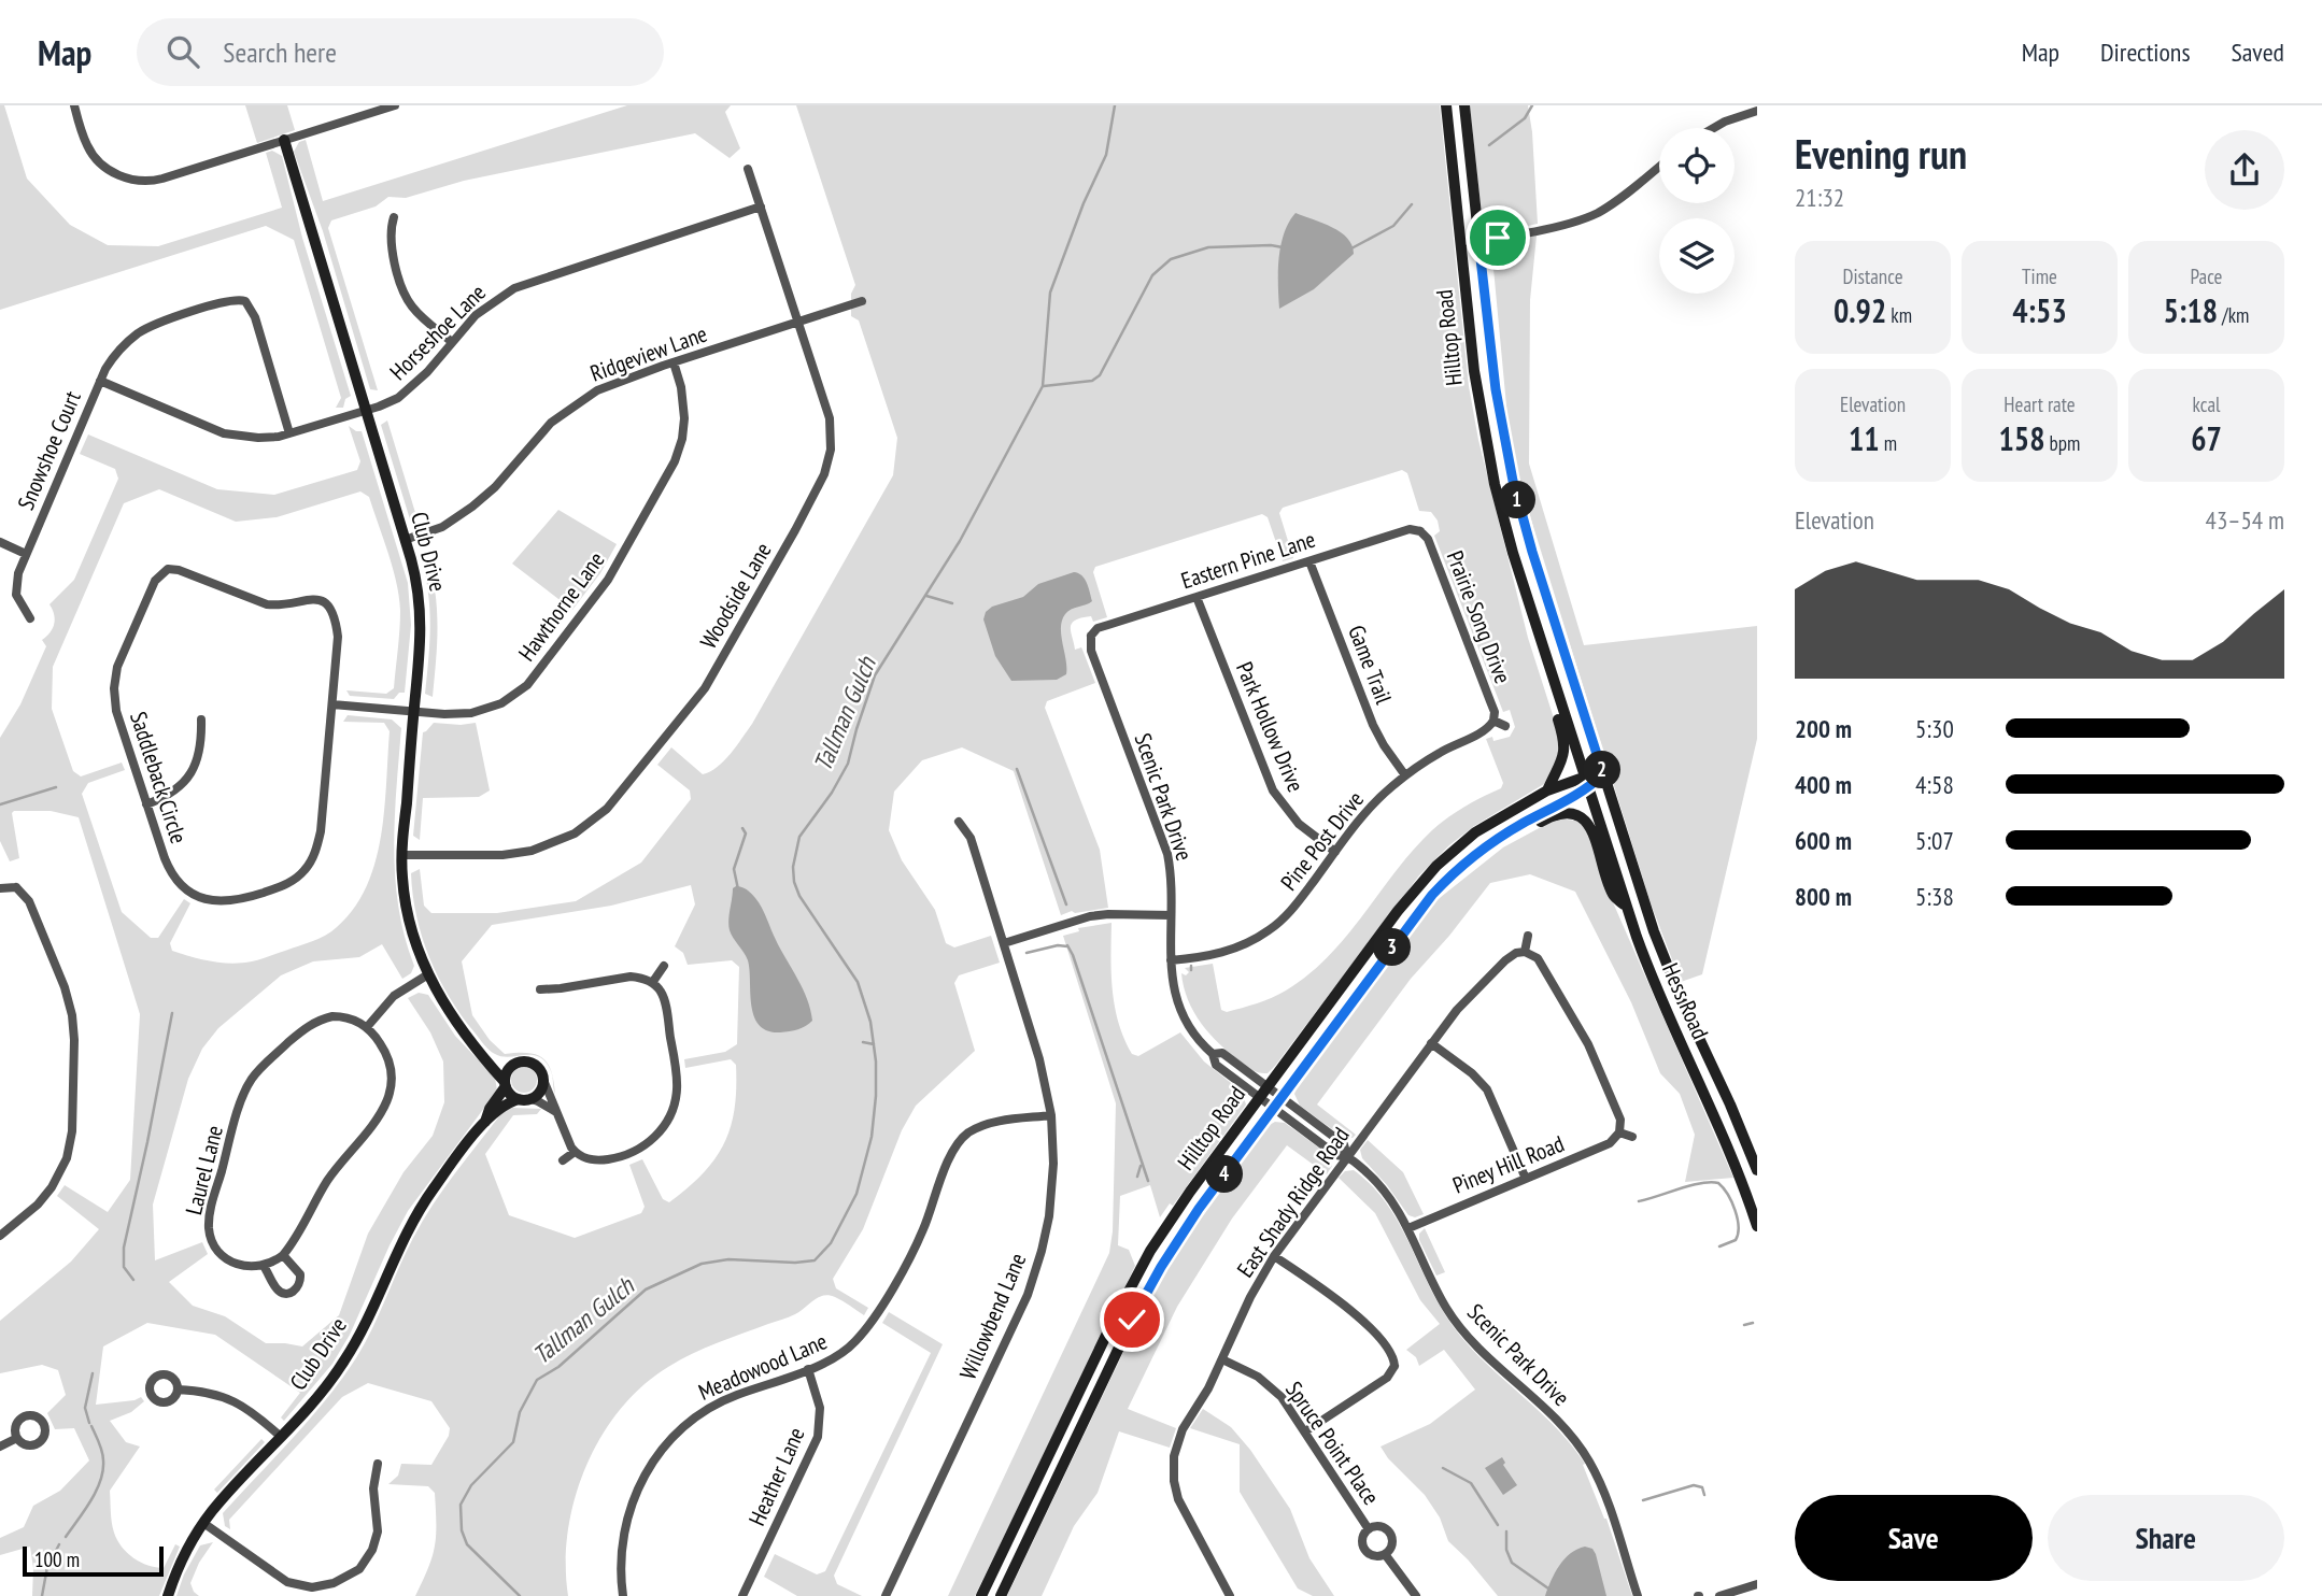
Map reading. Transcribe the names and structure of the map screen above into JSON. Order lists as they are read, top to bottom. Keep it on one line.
{"streets":{"main road":["Hilltop Road","Club Drive","Hess Road"],"street":["Horseshoe Lane","Ridgeview Lane","Snowshoe Court","Eastern Pine Lane","Woodside Lane","Hawthorne Lane","Prairie Song Drive","Game Trail","Park Hollow Drive","Saddleback Circle","Scenic Park Drive","Pine Post Drive","Piney Hill Road","Laurel Lane","East Shady Ridge Road","Willowbend Lane","Meadowood Lane","Spruce Point Place","Heather Lane"]},"crossings":[["Horseshoe Lane","Snowshoe Court"],["Horseshoe Lane","Club Drive"],["Horseshoe Lane","Woodside Lane"],["Hilltop Road","Scenic Park Drive"],["Hilltop Road","Hess Road"],["Ridgeview Lane","Club Drive"],["Ridgeview Lane","Woodside Lane"],["Ridgeview Lane","Hawthorne Lane"],["Club Drive","Woodside Lane"],["Club Drive","Hawthorne Lane"],["Eastern Pine Lane","Prairie Song Drive"],["Eastern Pine Lane","Game Trail"],["Eastern Pine Lane","Park Hollow Drive"],["Eastern Pine Lane","Scenic Park Drive"],["Hawthorne Lane","Saddleback Circle"],["Prairie Song Drive","Pine Post Drive"],["Game Trail","Pine Post Drive"],["Park Hollow Drive","Pine Post Drive"],["Scenic Park Drive","Pine Post Drive"],["Scenic Park Drive","Piney Hill Road"],["Scenic Park Drive","East Shady Ridge Road"],["East Shady Ridge Road","Spruce Point Place"],["Willowbend Lane","Meadowood Lane"],["Meadowood Lane","Heather Lane"]],"water":["Tallman Gulch"],"scale_bar":"100 m","page":{"header":"Map","search":"Search here","nav":["Map","Directions","Saved"],"heading":["Evening run","21:32"],"stats":[["Distance","0.92 km"],["Time","4:53"],["Pace","5:18 /km"],["Elevation","11 m"],["Heart rate","158 bpm"],["kcal","67"]],"pins":["1","2","3","4"],"chart":["Elevation","43–54 m"],"list":[{"name":"200 m","note":"5:30"},{"name":"400 m","note":"4:58"},{"name":"600 m","note":"5:07"},{"name":"800 m","note":"5:38"}],"buttons":["Save","Share"],"scale":"100 m"}}
